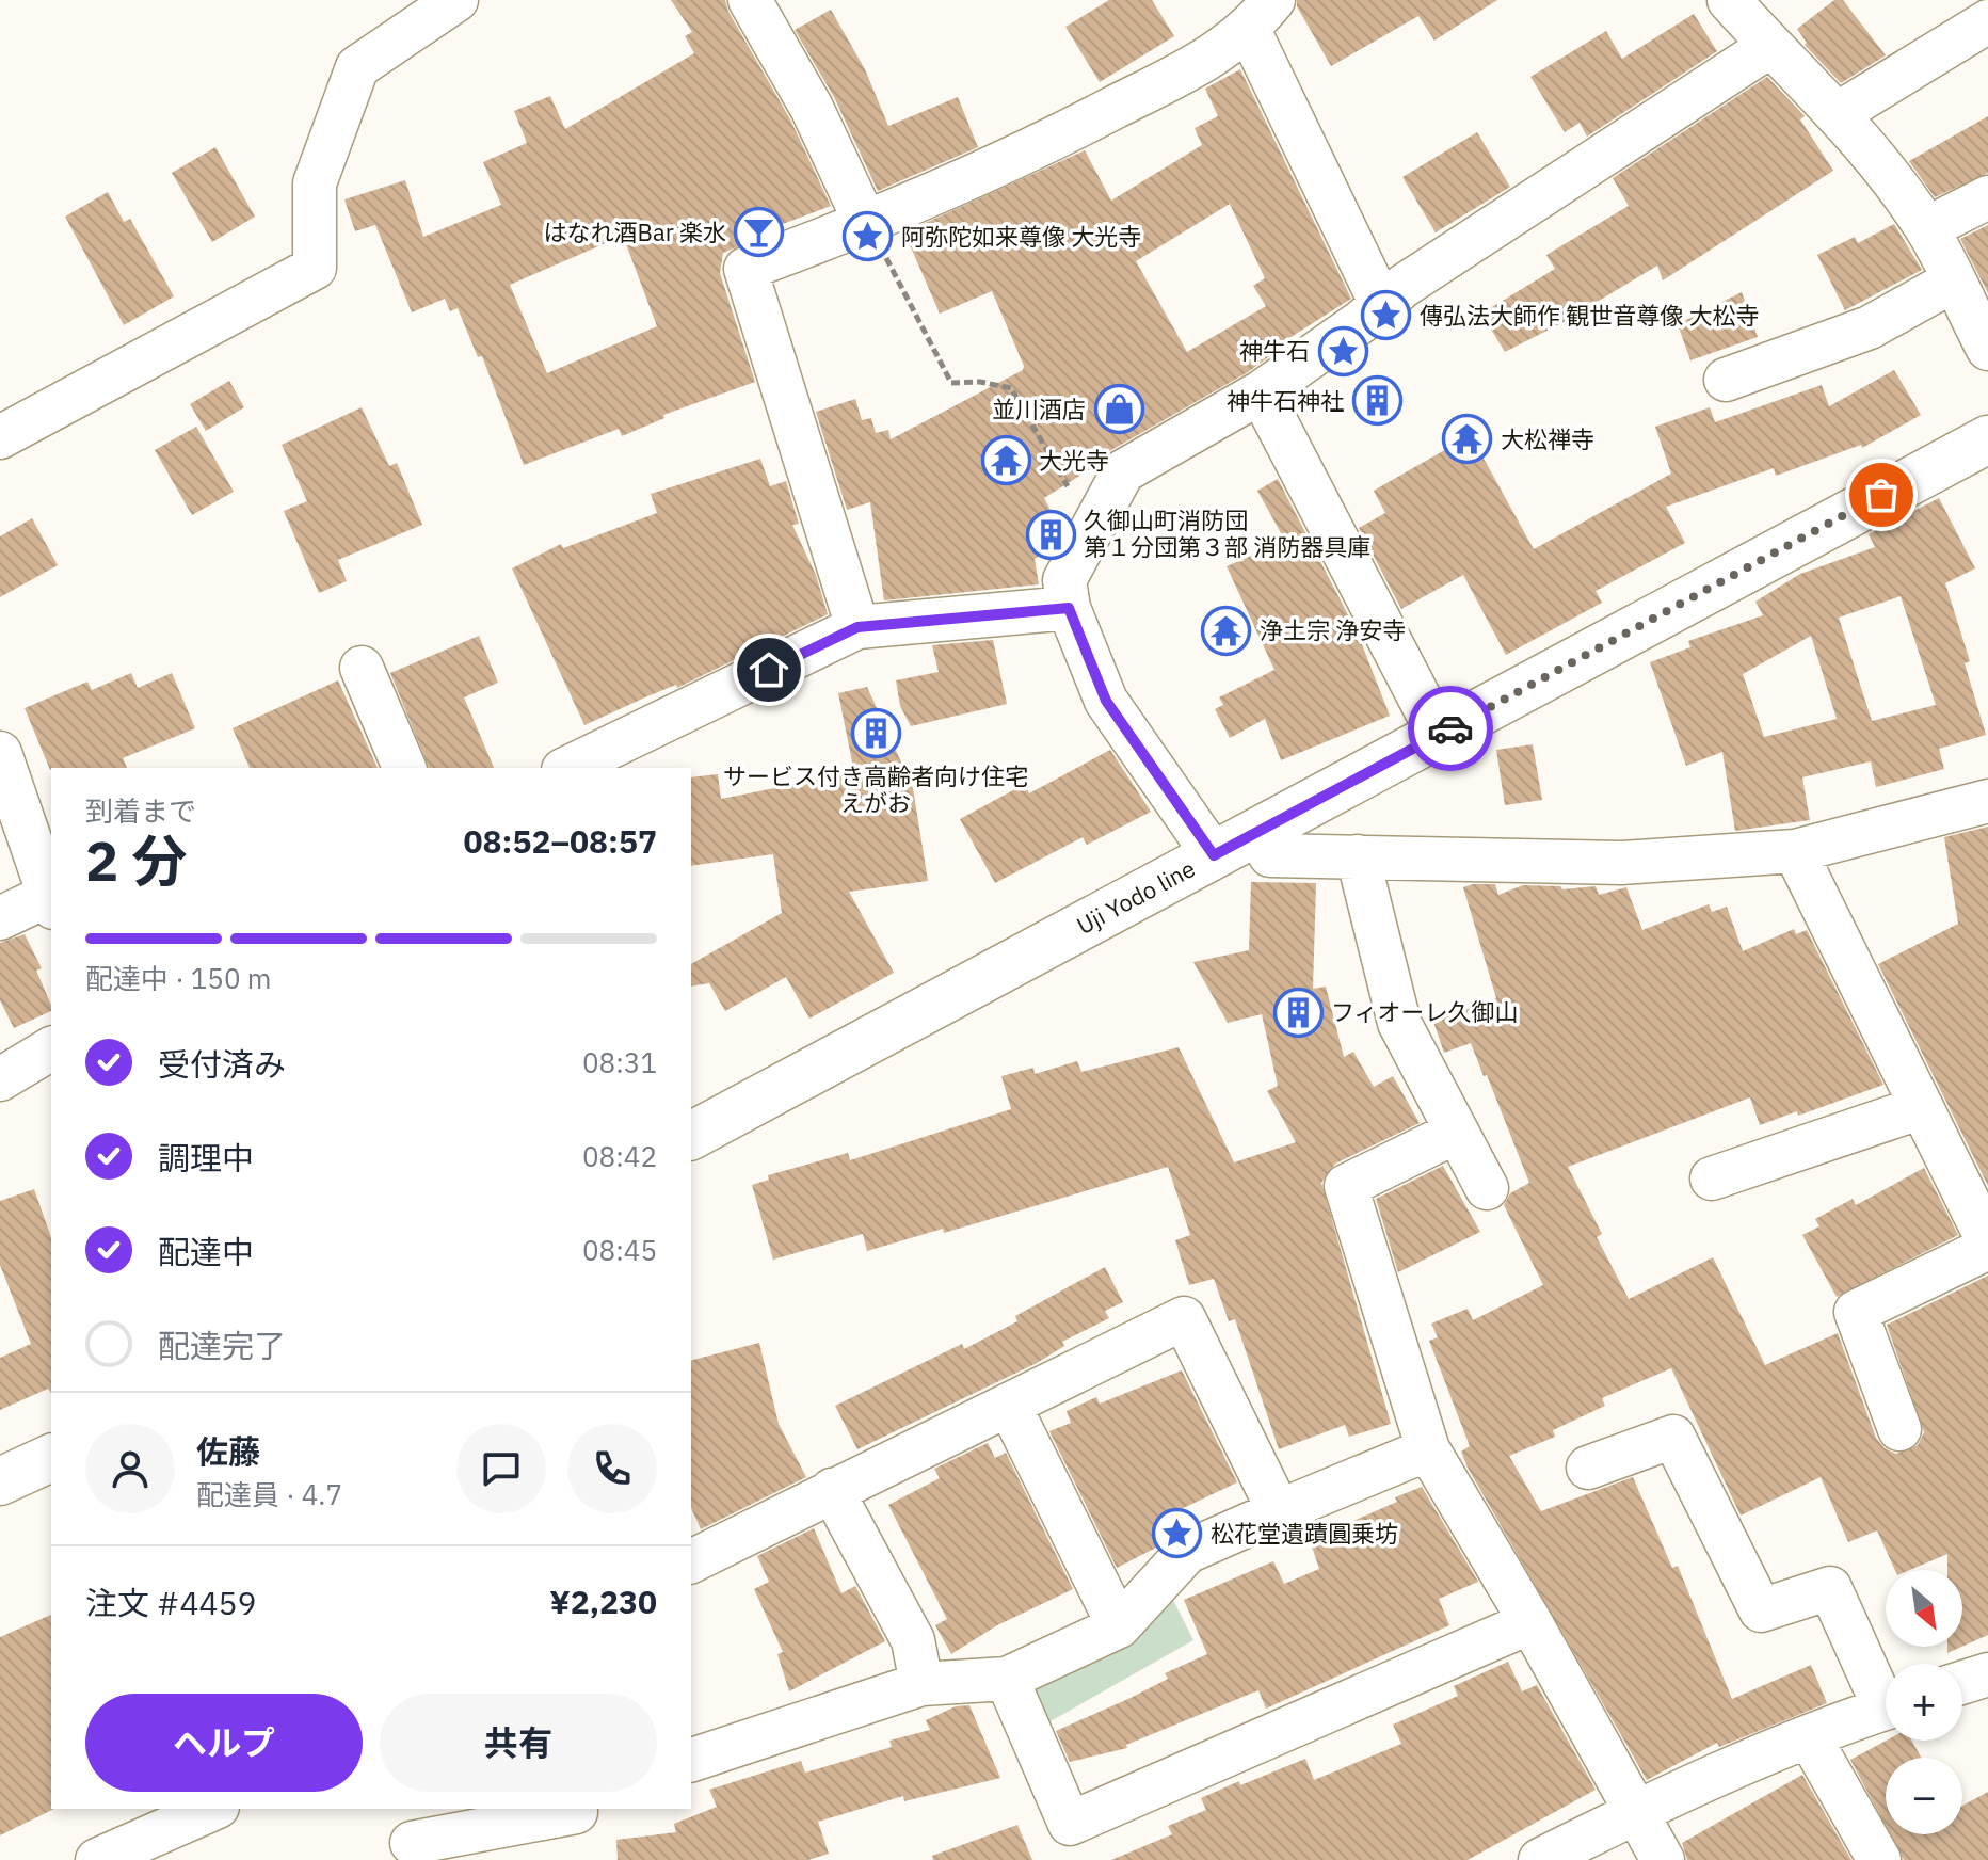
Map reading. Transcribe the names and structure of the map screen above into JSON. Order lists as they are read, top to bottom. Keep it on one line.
{"streets":{"main road":["Uji Yodo line"]},"places":{"bar":["はなれ酒Bar 楽水"],"place":["阿弥陀如来尊像 大光寺","傳弘法大師作 観世音尊像 大松寺","神牛石","松花堂遺蹟圓乗坊"],"building":["神牛石神社","久御山町消防団 第１分団第３部 消防器具庫","サービス付き高齢者向け住宅 えがお","フィオーレ久御山"],"shop":["並川酒店"],"temple":["大松禅寺","大光寺","浄土宗 浄安寺"]},"north":"bottom right","page":{"heading":["2 分","到着まで","08:52–08:57"],"panel":["佐藤","配達員 · 4.7","注文 #4459","¥2,230"],"bar":"配達中 · 150 m","list":[["受付済み","08:31"],["調理中","08:42"],["配達中","08:45"],"配達完了"],"map_buttons":["+","−"],"buttons":["ヘルプ","共有"]}}
